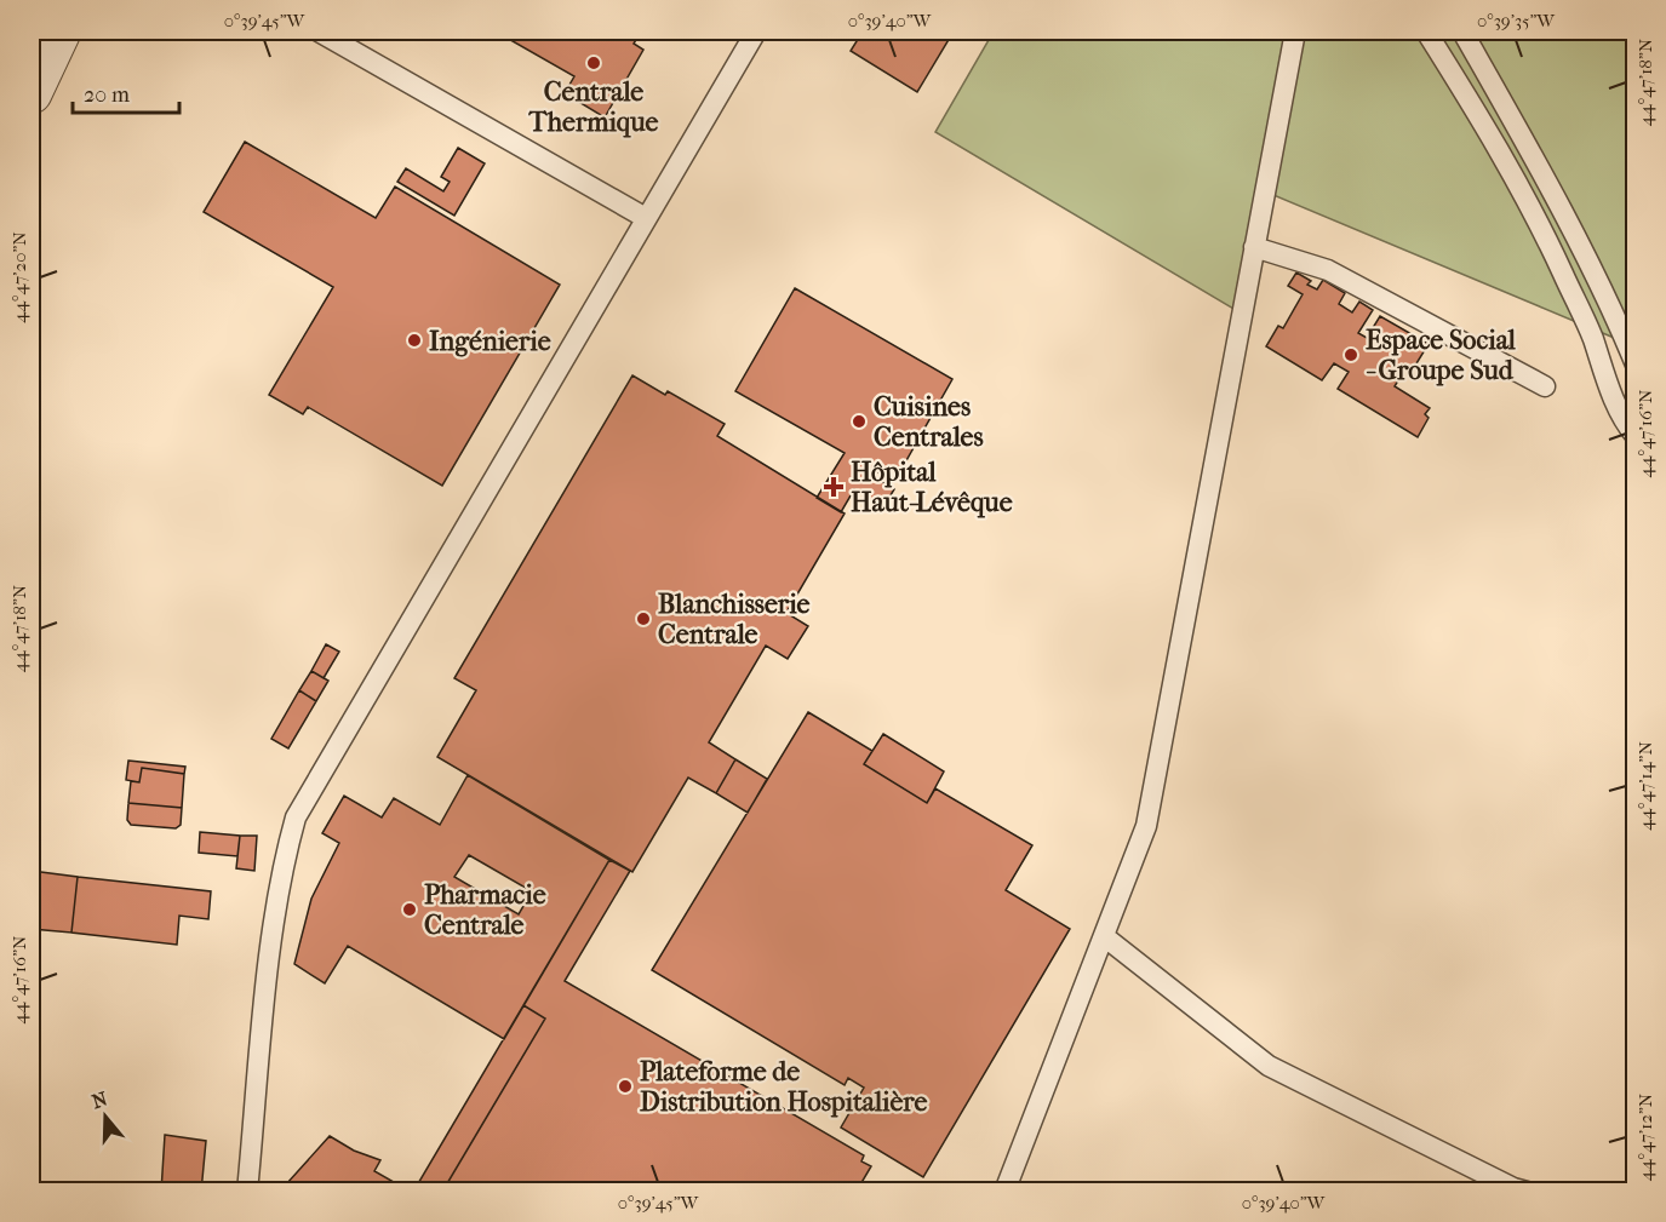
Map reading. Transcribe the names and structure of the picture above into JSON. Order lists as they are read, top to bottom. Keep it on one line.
{"places":{"other":["Centrale Thermique","Ingénierie","Espace Social - Groupe Sud","Cuisines Centrales","Blanchisserie Centrale","Pharmacie Centrale","Plateforme de Distribution Hospitalière"],"health":["Hôpital Haut-Lévêque"]},"scale_bar":"20 m","north":"top","coordinates":["0°39'45\"W","0°39'40\"W","0°39'35\"W","44°47'18\"N","44°47'20\"N","44°47'16\"N","44°47'14\"N","44°47'12\"N"]}
